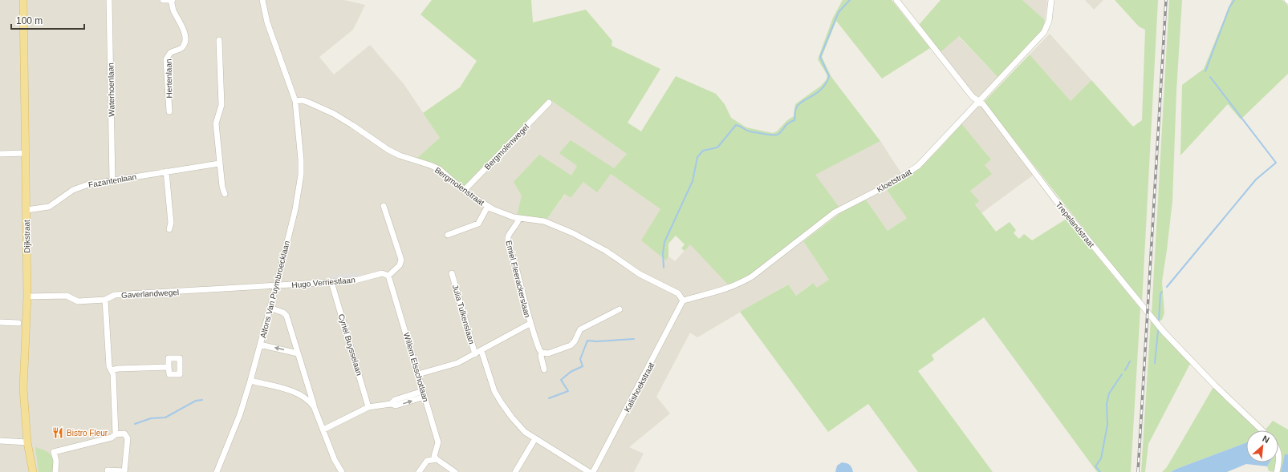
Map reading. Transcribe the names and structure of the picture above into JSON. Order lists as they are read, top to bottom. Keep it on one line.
{"streets":{"main road":["Dijkstraat"],"street":["Hertenlaan","Waterhoenlaan","Bergmolenwegel","Fazantenlaan","Kloetstraat","Bergmolenstraat","Trepelandstraat","Emiel Fleerackerslaan","Hugo Verriestlaan","Alfons Van Puymbroecklaan","Gaverlandwegel","Julia Tulkenslaan","Cyriel Buysselaan","Willem Elsschotlaan","Kalishoekstraat"]},"crossings":[["Waterhoenlaan","Fazantenlaan"],["Bergmolenwegel","Bergmolenstraat"],["Fazantenlaan","Dijkstraat"],["Kloetstraat","Bergmolenstraat"],["Kloetstraat","Trepelandstraat"],["Kloetstraat","Kalishoekstraat"],["Bergmolenstraat","Emiel Fleerackerslaan"],["Bergmolenstraat","Alfons Van Puymbroecklaan"],["Bergmolenstraat","Kalishoekstraat"],["Dijkstraat","Gaverlandwegel"],["Emiel Fleerackerslaan","Julia Tulkenslaan"],["Emiel Fleerackerslaan","Willem Elsschotlaan"],["Hugo Verriestlaan","Alfons Van Puymbroecklaan"],["Hugo Verriestlaan","Gaverlandwegel"],["Hugo Verriestlaan","Cyriel Buysselaan"],["Hugo Verriestlaan","Willem Elsschotlaan"],["Alfons Van Puymbroecklaan","Gaverlandwegel"]],"places":{"restaurant":["Bistro Fleur"]},"scale_bar":"100 m","north":"top right"}
